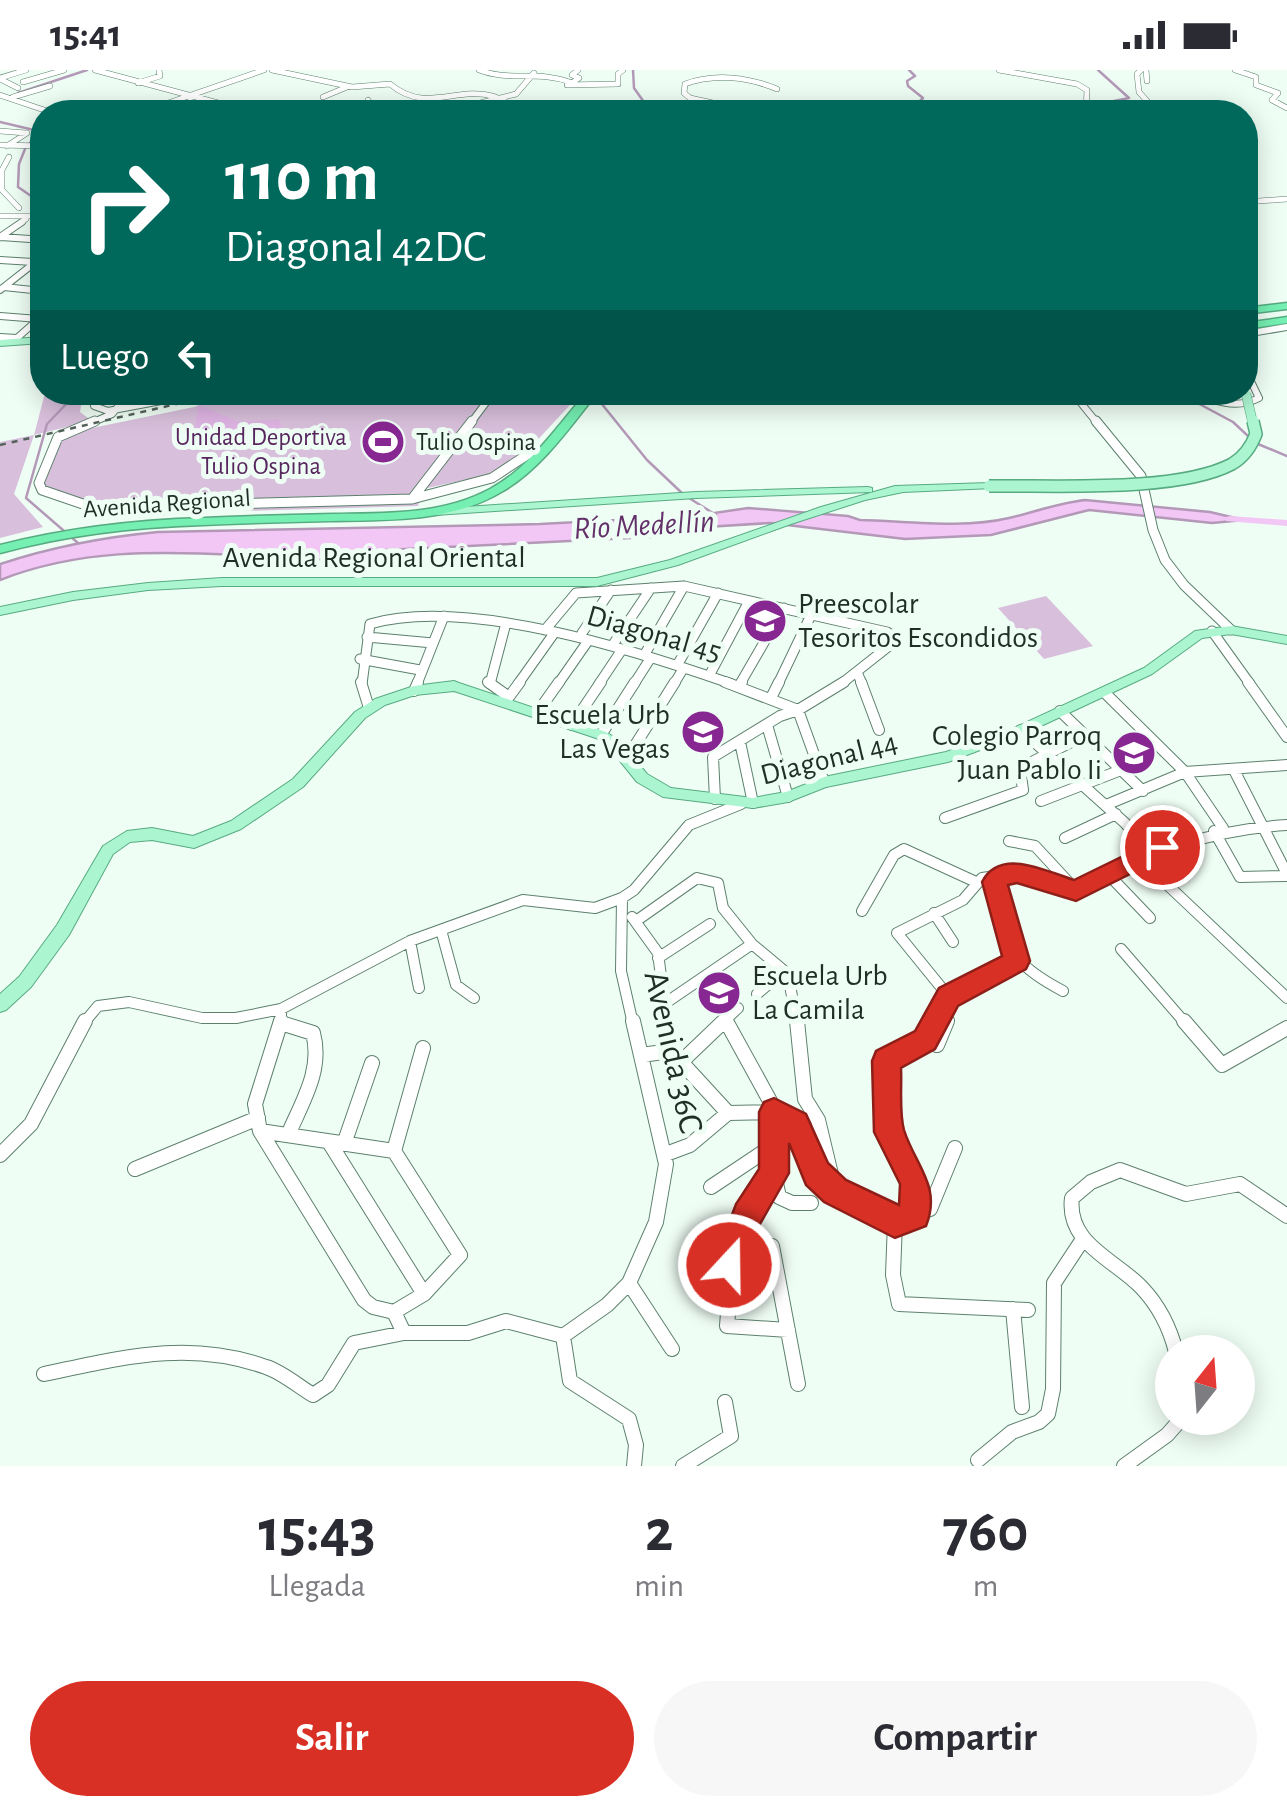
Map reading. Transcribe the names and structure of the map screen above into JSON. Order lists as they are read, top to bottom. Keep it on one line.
{"streets":{"highway":["Avenida Regional"],"main road":["Avenida Regional Oriental","Diagonal 44"],"street":["Diagonal 45","Avenida 36C"]},"water":["Río Medellín"],"parks":["Unidad Deportiva Tulio Ospina"],"places":{"sports":["Tulio Ospina"],"school or university":["Preescolar Tesoritos Escondidos","Escuela Urb Las Vegas","Colegio Parroq Juan Pablo Ii","Escuela Urb La Camila"]},"north":"top","page":{"status":"15:41","turn":["110 m","Diagonal 42DC"],"then":"Luego","eta":["15:43","Llegada","2","min","760","m"],"buttons":["Salir","Compartir"]}}
